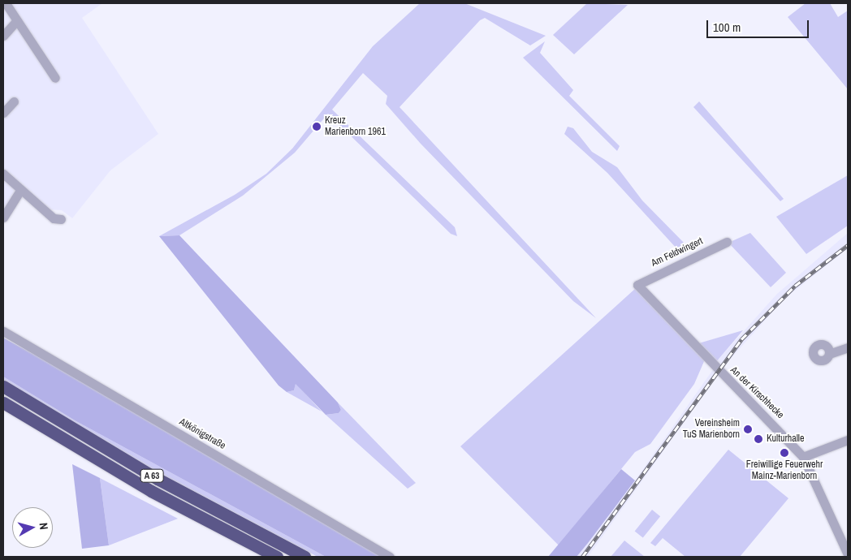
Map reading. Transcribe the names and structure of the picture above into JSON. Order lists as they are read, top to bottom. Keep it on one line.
{"streets":{"highway":["A 63"],"street":["Am Feldwingert","An der Kirschhecke","Altkönigstraße"]},"crossings":[["Am Feldwingert","An der Kirschhecke"]],"places":["Kreuz Marienborn 1961","Vereinsheim TuS Marienborn","Kulturhalle","Freiwillige Feuerwehr Mainz-Marienborn"],"scale_bar":"100 m","north":"right"}
